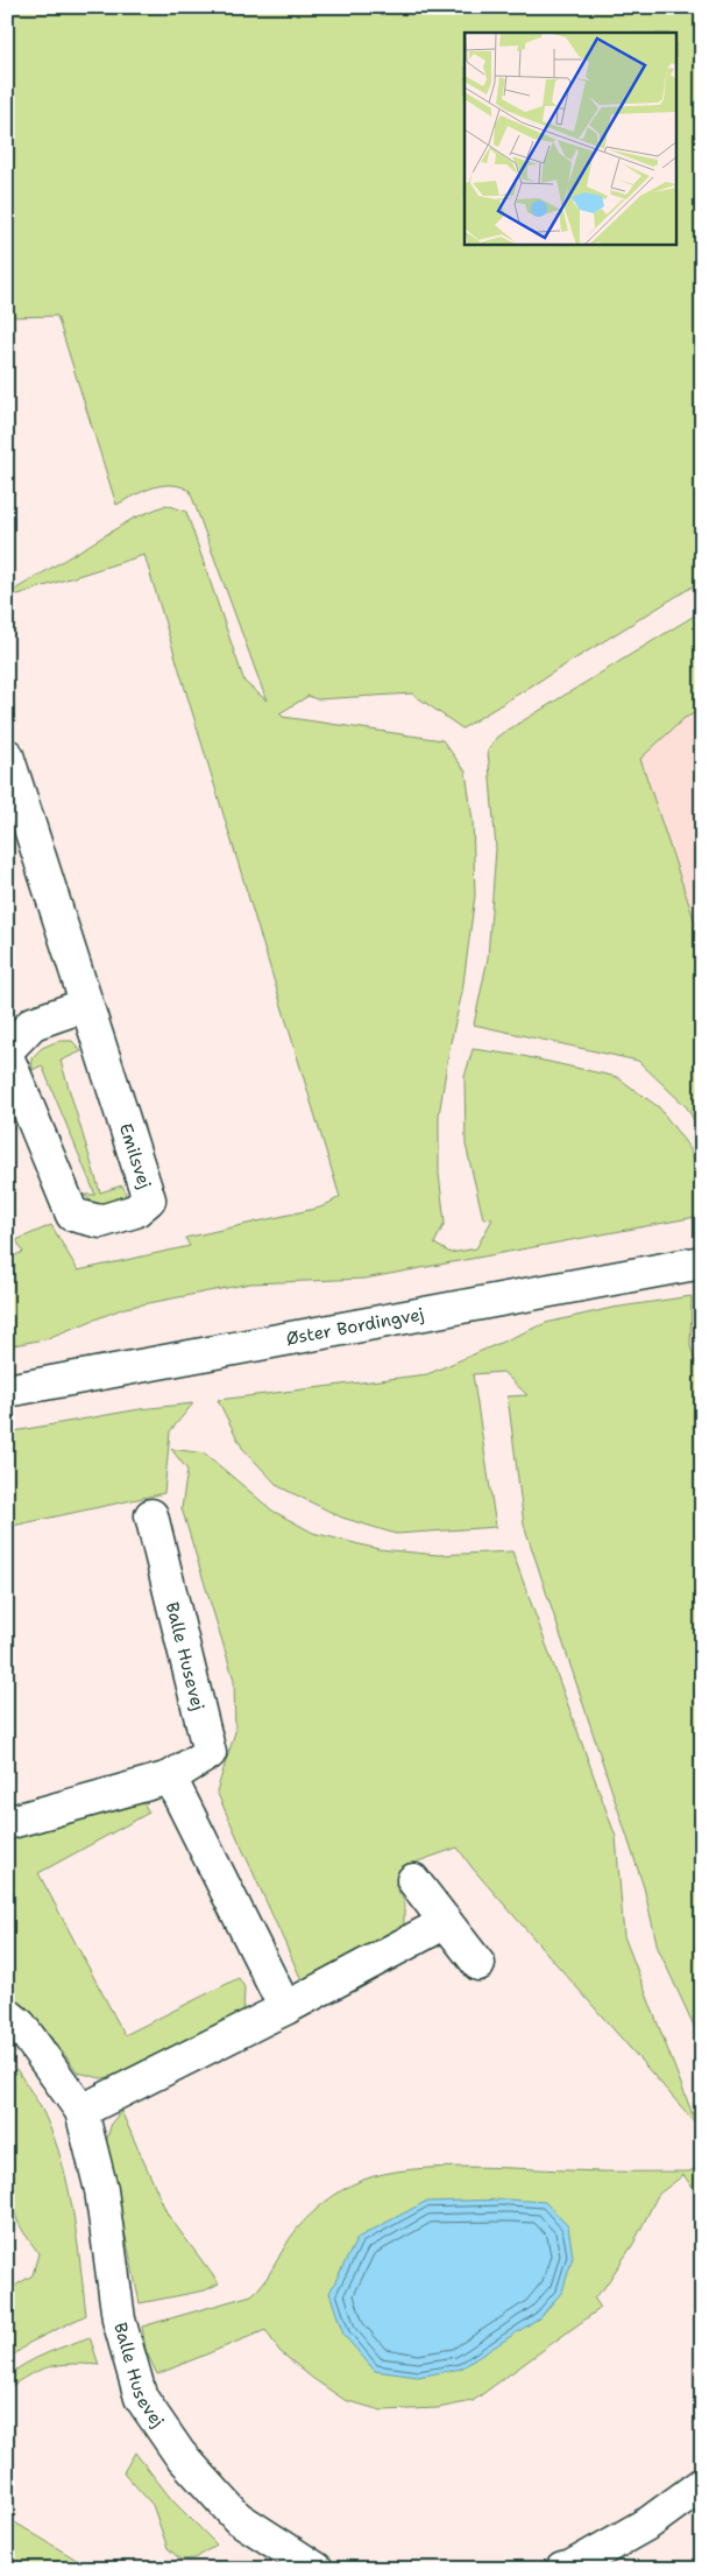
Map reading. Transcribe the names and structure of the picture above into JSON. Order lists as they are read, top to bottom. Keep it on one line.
{"streets":{"street":["Emilsvej","Øster Bordingvej","Balle Husevej"]}}
